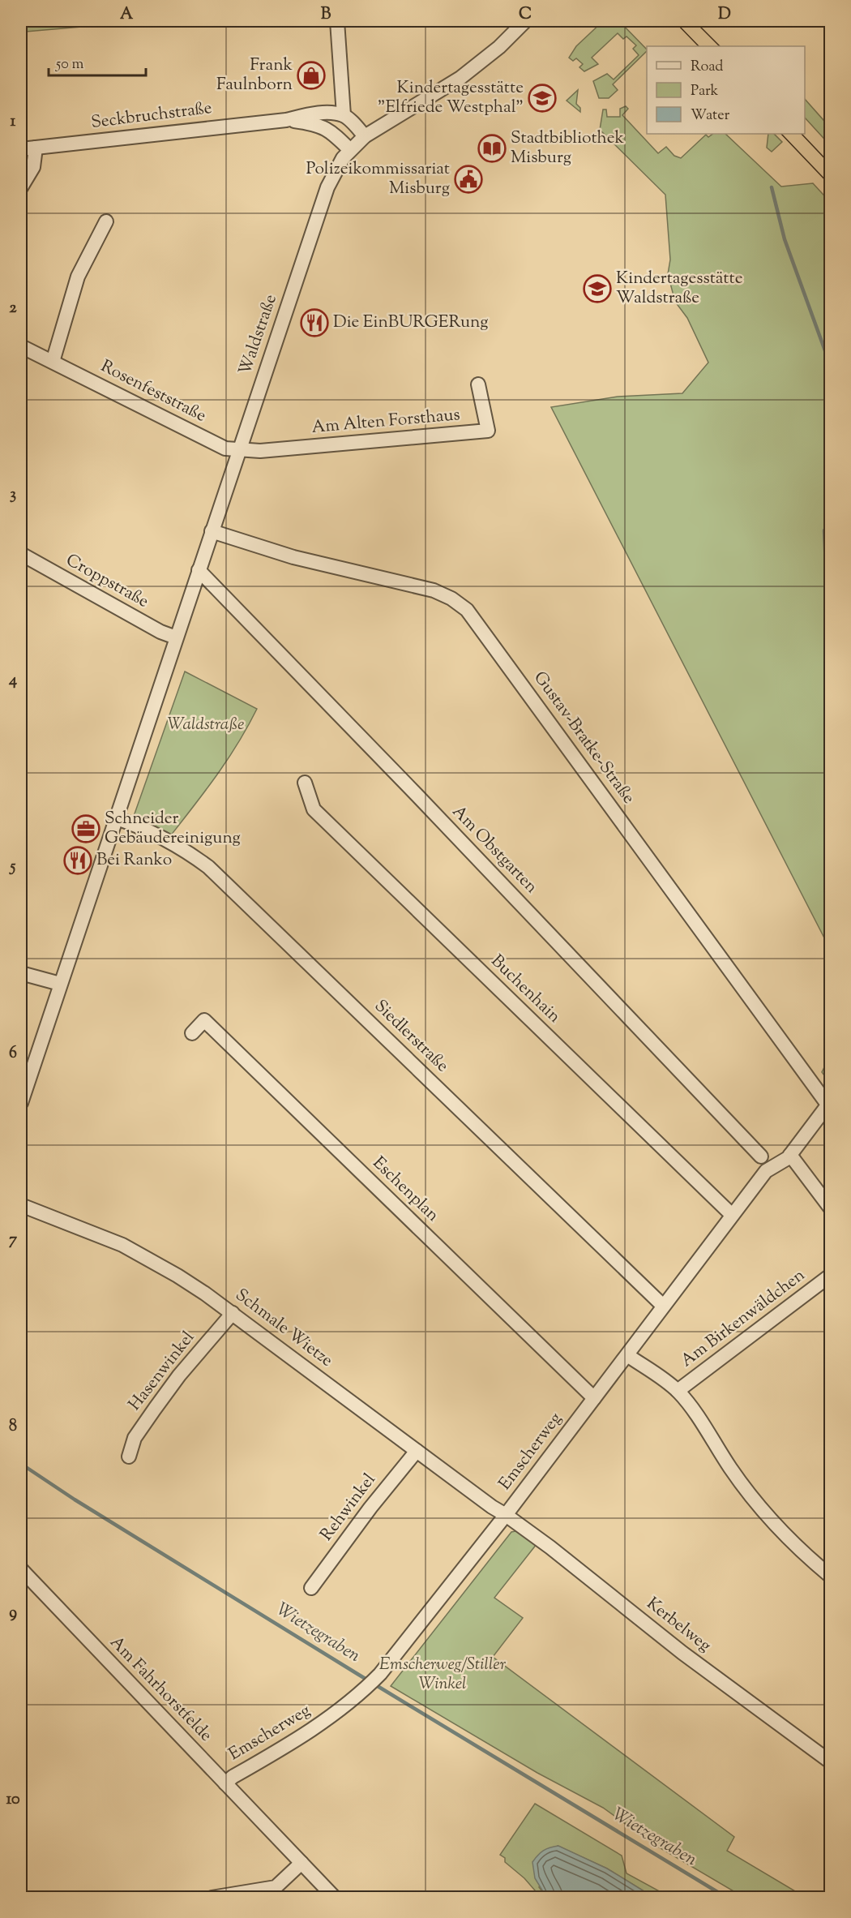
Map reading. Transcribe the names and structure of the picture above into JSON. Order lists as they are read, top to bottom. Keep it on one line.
{"streets":{"street":["Seckbruchstraße","Waldstraße","Rosenfeststraße","Am Alten Forsthaus","Croppstraße","Gustav-Bratke-Straße","Am Obstgarten","Buchenhain","Siedlerstraße","Eschenplan","Am Birkenwäldchen","Schmale Wietze","Hasenwinkel","Emscherweg","Rehwinkel","Kerbelweg","Am Fahrhorstfelde"]},"crossings":[["Seckbruchstraße","Waldstraße"],["Waldstraße","Rosenfeststraße"],["Waldstraße","Am Alten Forsthaus"],["Waldstraße","Croppstraße"],["Waldstraße","Gustav-Bratke-Straße"],["Waldstraße","Am Obstgarten"],["Waldstraße","Siedlerstraße"],["Rosenfeststraße","Am Alten Forsthaus"],["Gustav-Bratke-Straße","Emscherweg"],["Buchenhain","Emscherweg"],["Siedlerstraße","Emscherweg"],["Eschenplan","Emscherweg"],["Am Birkenwäldchen","Emscherweg"],["Schmale Wietze","Hasenwinkel"],["Schmale Wietze","Emscherweg"],["Schmale Wietze","Rehwinkel"],["Schmale Wietze","Kerbelweg"],["Emscherweg","Kerbelweg"],["Emscherweg","Am Fahrhorstfelde"]],"water":["Wietzegraben"],"parks":["Waldstraße","Emscherweg/Stiller Winkel"],"places":{"shop":["Frank Faulnborn"],"school or university":["Kindertagesstätte \"Elfriede Westphal\"","Kindertagesstätte Waldstraße"],"library":["Stadtbibliothek Misburg"],"public building":["Polizeikommissariat Misburg"],"restaurant":["Die EinBURGERung","Bei Ranko"],"office":["Schneider Gebäudereinigung"]},"legend":["Road","Park","Water"],"scale_bar":"50 m","grid":{"columns":["A","B","C","D"],"rows":["1","2","3","4","5","6","7","8","9","10"]}}
